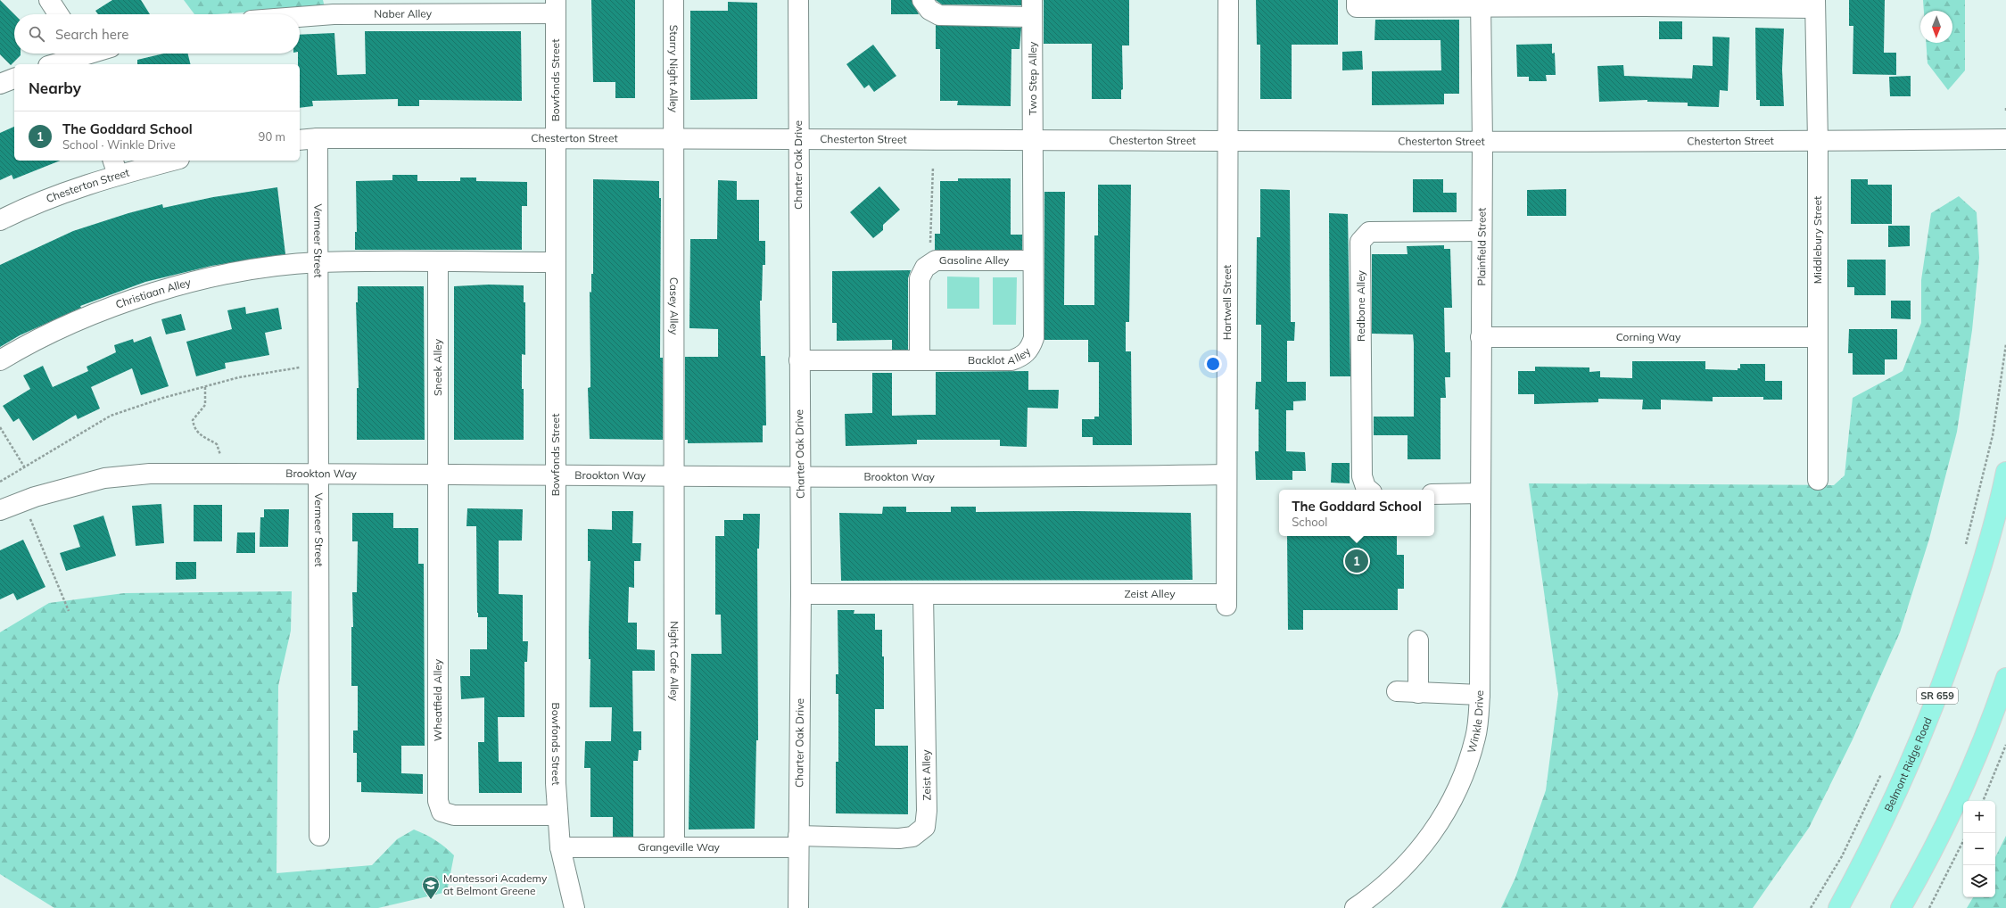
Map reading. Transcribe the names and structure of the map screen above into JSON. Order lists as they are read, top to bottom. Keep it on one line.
{"streets":{"main road":["SR 659","Belmont Ridge Road"],"street":["Naber Alley","Starry Night Alley","Two Step Alley","Bowfonds Street","Chesterton Street","Charter Oak Drive","Middlebury Street","Vermeer Street","Plainfield Street","Gasoline Alley","Christiaan Alley","Hartwell Street","Casey Alley","Redbone Alley","Corning Way","Backlot Alley","Sneek Alley","Brookton Way","Zeist Alley","Night Cafe Alley","Wheatfield Alley","Winkle Drive","Grangeville Way"]},"crossings":[["Naber Alley","Bowfonds Street"],["Starry Night Alley","Chesterton Street"],["Starry Night Alley","Casey Alley"],["Two Step Alley","Chesterton Street"],["Two Step Alley","Backlot Alley"],["Bowfonds Street","Chesterton Street"],["Bowfonds Street","Brookton Way"],["Bowfonds Street","Wheatfield Alley"],["Bowfonds Street","Grangeville Way"],["Chesterton Street","Charter Oak Drive"],["Chesterton Street","Middlebury Street"],["Chesterton Street","Vermeer Street"],["Chesterton Street","Plainfield Street"],["Chesterton Street","Hartwell Street"],["Chesterton Street","Casey Alley"],["Chesterton Street","Backlot Alley"],["Charter Oak Drive","Backlot Alley"],["Charter Oak Drive","Brookton Way"],["Charter Oak Drive","Zeist Alley"],["Charter Oak Drive","Grangeville Way"],["Middlebury Street","Corning Way"],["Vermeer Street","Christiaan Alley"],["Vermeer Street","Brookton Way"],["Plainfield Street","Redbone Alley"],["Plainfield Street","Corning Way"],["Plainfield Street","Winkle Drive"],["Gasoline Alley","Backlot Alley"],["Hartwell Street","Brookton Way"],["Hartwell Street","Zeist Alley"],["Casey Alley","Brookton Way"],["Casey Alley","Night Cafe Alley"],["Sneek Alley","Brookton Way"],["Sneek Alley","Wheatfield Alley"],["Brookton Way","Night Cafe Alley"],["Brookton Way","Wheatfield Alley"],["Zeist Alley","Grangeville Way"],["Night Cafe Alley","Grangeville Way"]],"places":{"school or university":["Montessori Academy at Belmont Greene"]},"north":"bottom","page":{"search":"Search here","heading":"Nearby","list":[{"mark":"1","name":"The Goddard School","note":"School · Winkle Drive","value":"90 m"}],"popup":["The Goddard School","School"],"pins":"1","map_buttons":["+","−"]}}
